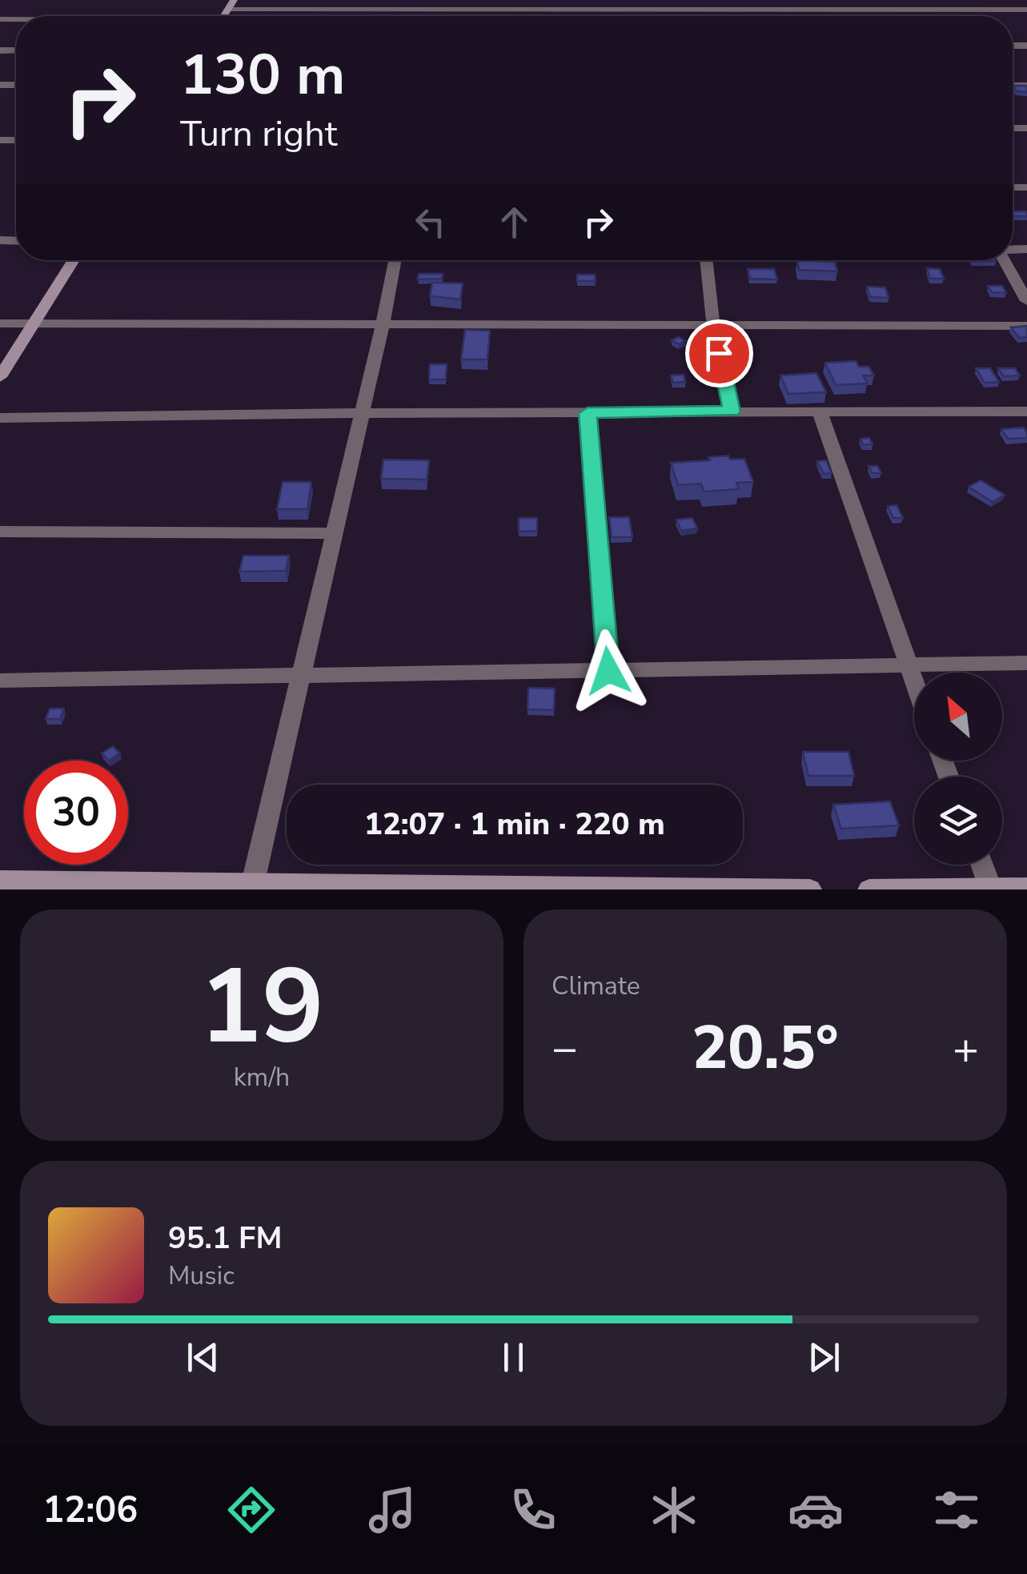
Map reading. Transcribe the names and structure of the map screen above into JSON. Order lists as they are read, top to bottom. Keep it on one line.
{"north":"top left","page":{"turn":["130 m","Turn right"],"limit":"30","trip":"12:07 · 1 min · 220 m","tile":[["19","km/h"],"Climate"],"heat":["−","20.5°","+"],"song":["95.1 FM","Music"],"tabs":"12:06"}}
